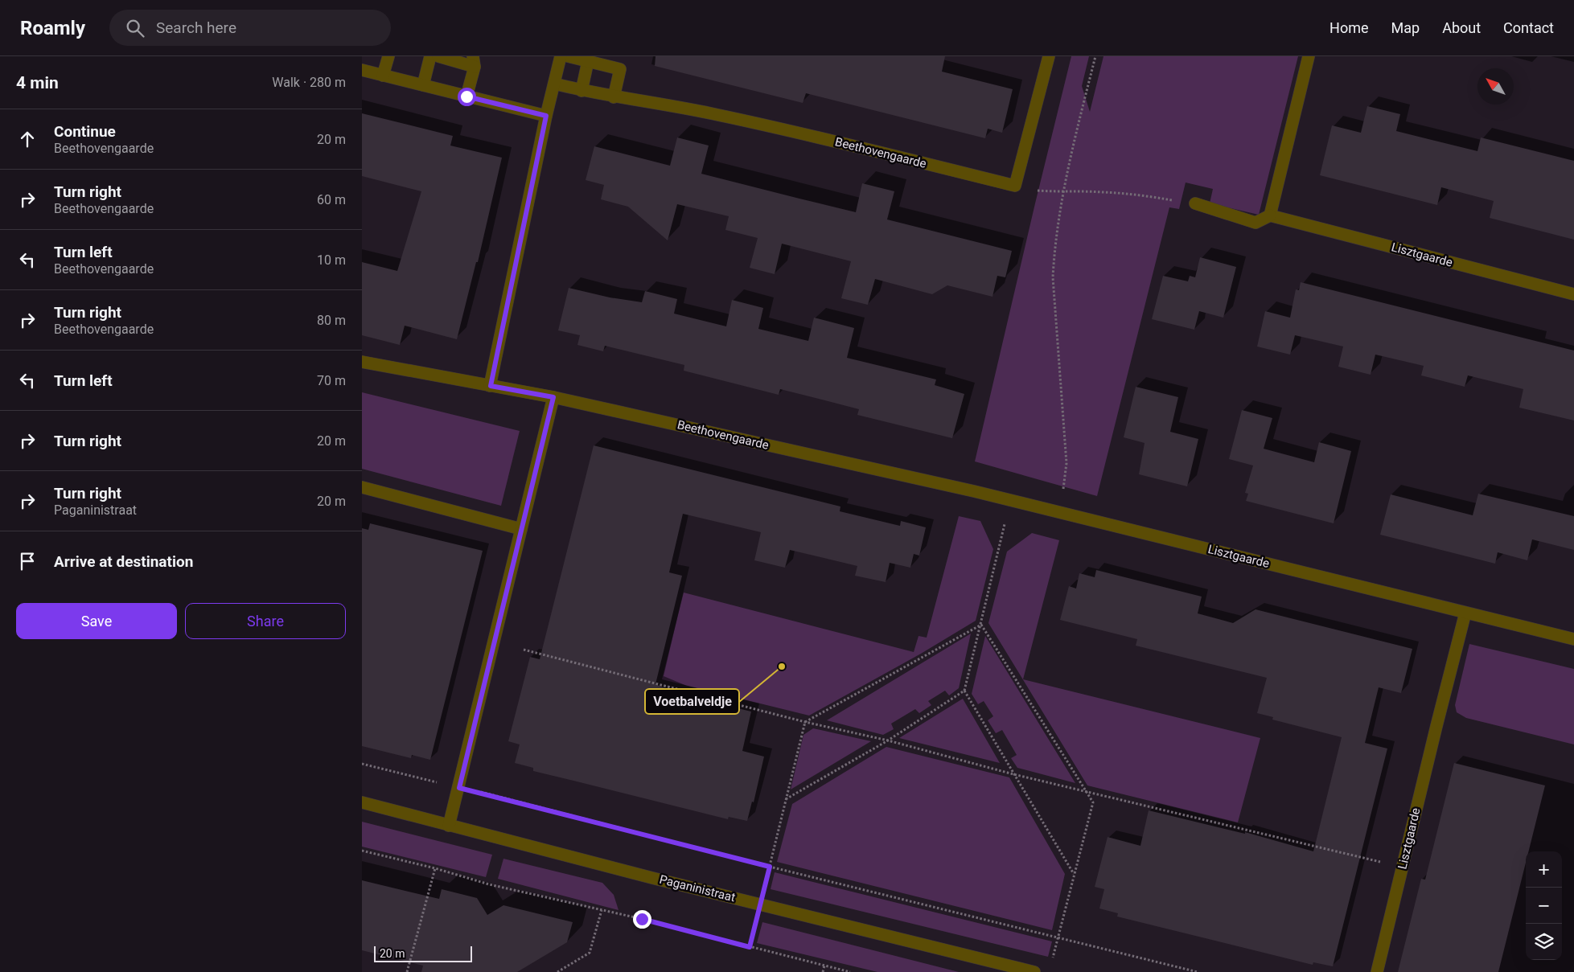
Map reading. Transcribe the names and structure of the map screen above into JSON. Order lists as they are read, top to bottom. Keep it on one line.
{"streets":{"street":["Beethovengaarde","Lisztgaarde","Paganinistraat"]},"crossings":[["Beethovengaarde","Lisztgaarde"]],"places":["Voetbalveldje"],"scale_bar":"20 m","north":"top left","page":{"header":"Roamly","search":"Search here","nav":["Home","Map","About","Contact"],"heading":["4 min","Walk · 280 m"],"list":[["Continue","Beethovengaarde","20 m"],["Turn right","Beethovengaarde","60 m"],["Turn left","Beethovengaarde","10 m"],["Turn right","Beethovengaarde","80 m"],["Turn left","70 m"],["Turn right","20 m"],["Turn right","Paganinistraat","20 m"],"Arrive at destination"],"buttons":["Save","Share"],"map_buttons":["+","−"],"scale":"20 m"}}
